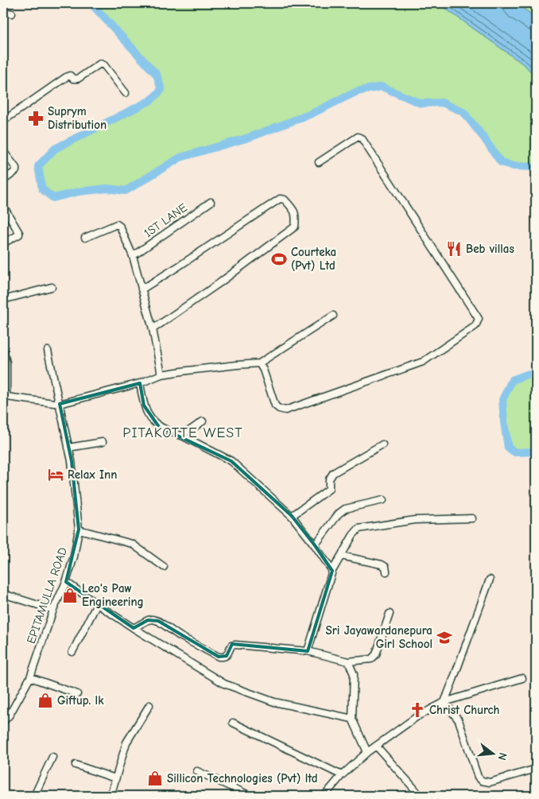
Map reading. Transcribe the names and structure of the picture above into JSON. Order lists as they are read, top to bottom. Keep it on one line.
{"streets":{"street":["1ST LANE","EPITAMULLA ROAD"]},"districts":["PITAKOTTE WEST"],"places":{"pharmacy":["Suprym Distribution"],"restaurant":["Beb villas"],"sports":["Courteka (Pvt) Ltd"],"hotel":["Relax Inn"],"shop":["Leo's Paw Engineering","Giftup. lk","Sillicon Technologies (Pvt) ltd"],"school or university":["Sri Jayawardanepura Girl School"],"church":["Christ Church"]},"north":"right"}
